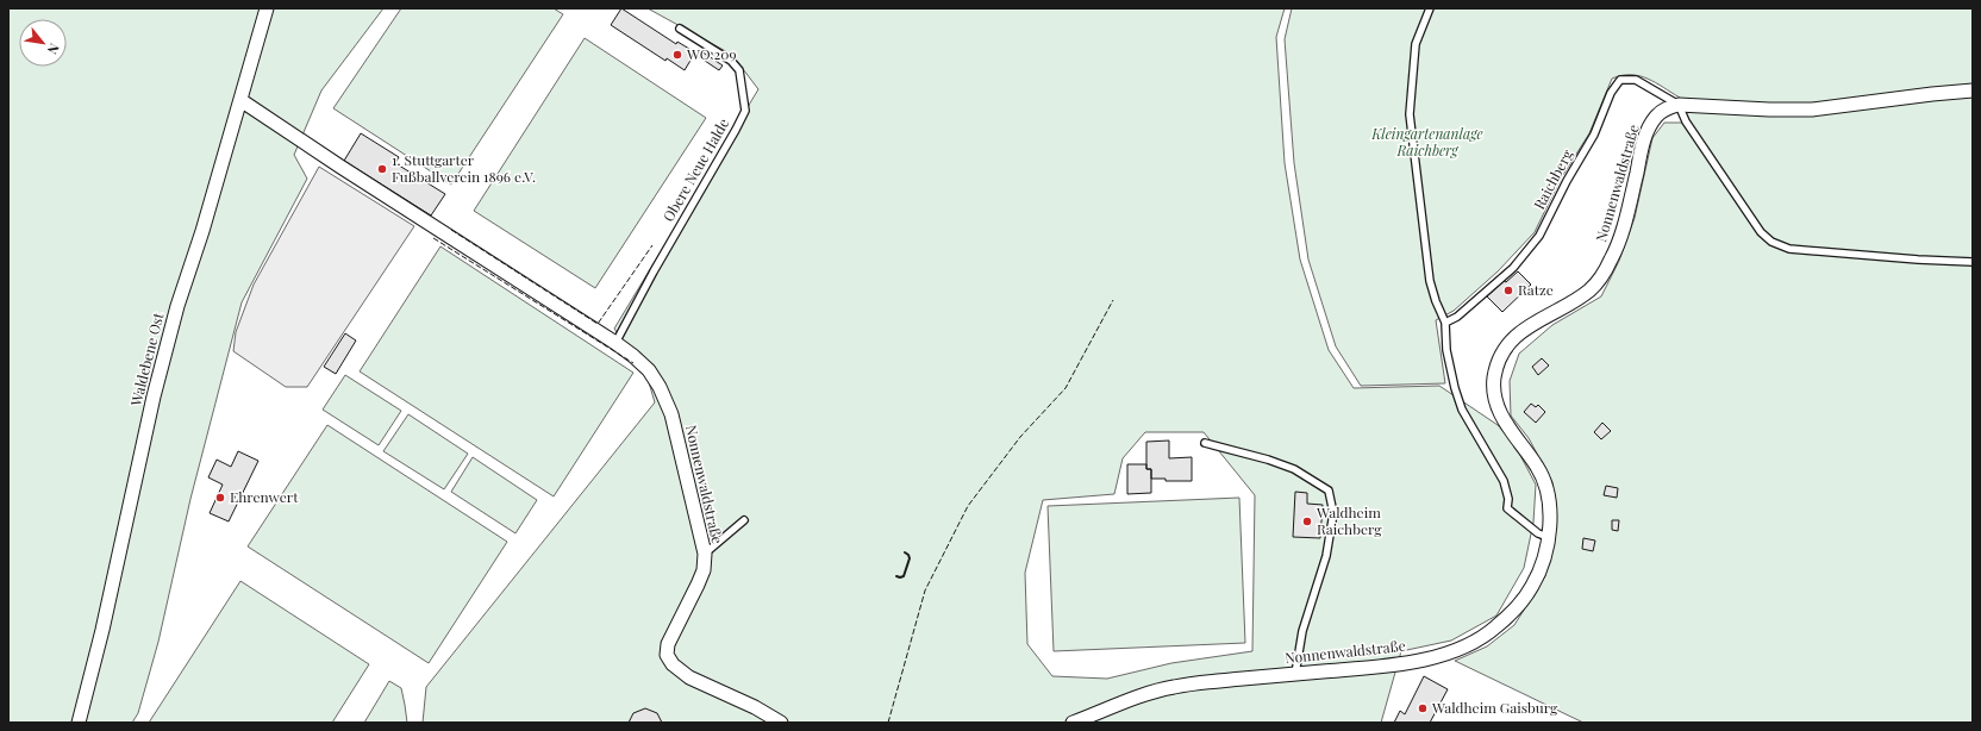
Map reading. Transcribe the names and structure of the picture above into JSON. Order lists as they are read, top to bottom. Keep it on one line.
{"streets":{"street":["Nonnenwaldstraße","Waldebene Ost"],"lane":["Obere Neue Halde","Raichberg"]},"crossings":[["Obere Neue Halde","Nonnenwaldstraße"],["Raichberg","Nonnenwaldstraße"],["Nonnenwaldstraße","Waldebene Ost"]],"parks":["Kleingartenanlage Raichberg"],"places":["WO 209","1. Stuttgarter Fußballverein 1896 e.V.","Ratze","Ehrenwert","Waldheim Raichberg","Waldheim Gaisburg"],"north":"bottom right"}
